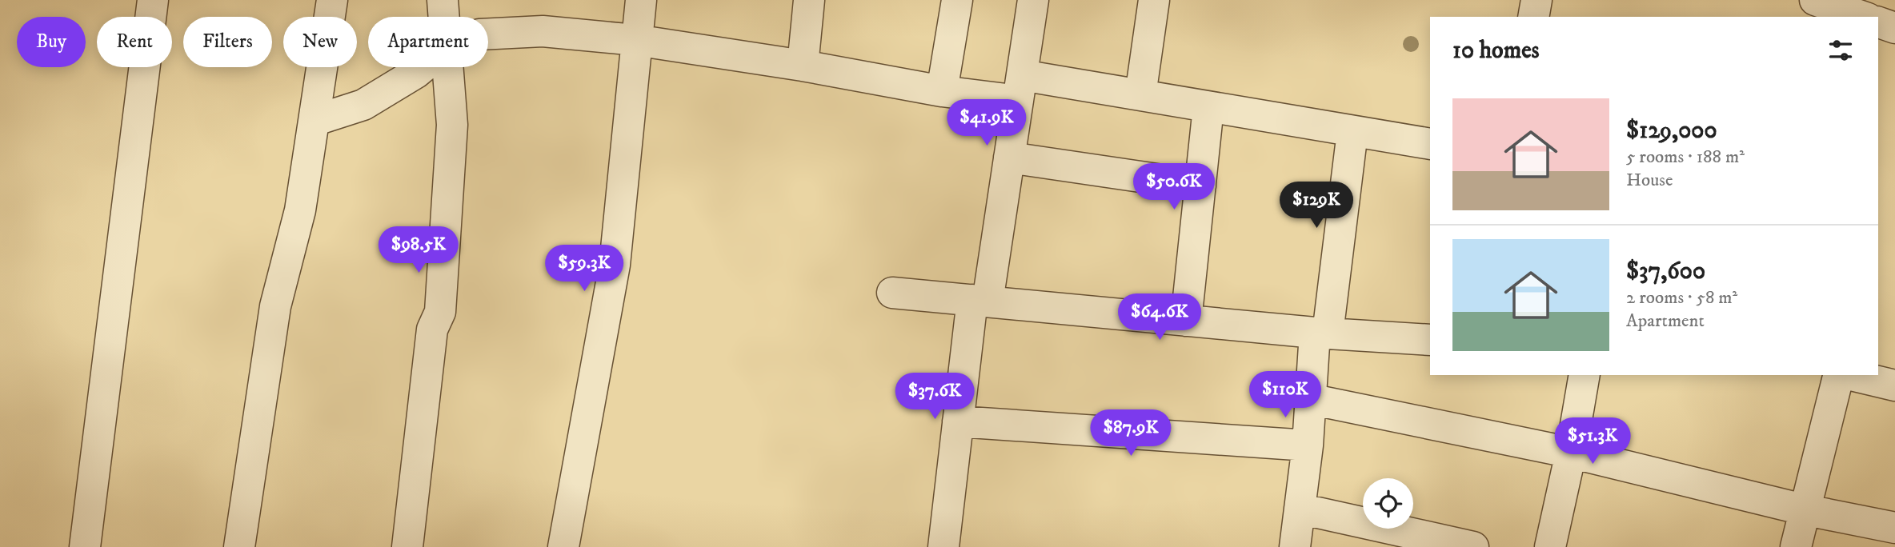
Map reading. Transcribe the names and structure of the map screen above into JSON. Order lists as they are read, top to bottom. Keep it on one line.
{"page":{"chip":["Buy","Rent","Filters","New","Apartment"],"heading":"10 homes","list":[{"name":"$129,000","note":"5 rooms · 188 m² · House"},{"name":"$37,600","note":"2 rooms · 58 m² · Apartment"}],"price":["$41.9K","$50.6K","$129K","$98.5K","$59.3K","$64.6K","$110K","$37.6K","$87.9K","$51.3K"]}}
